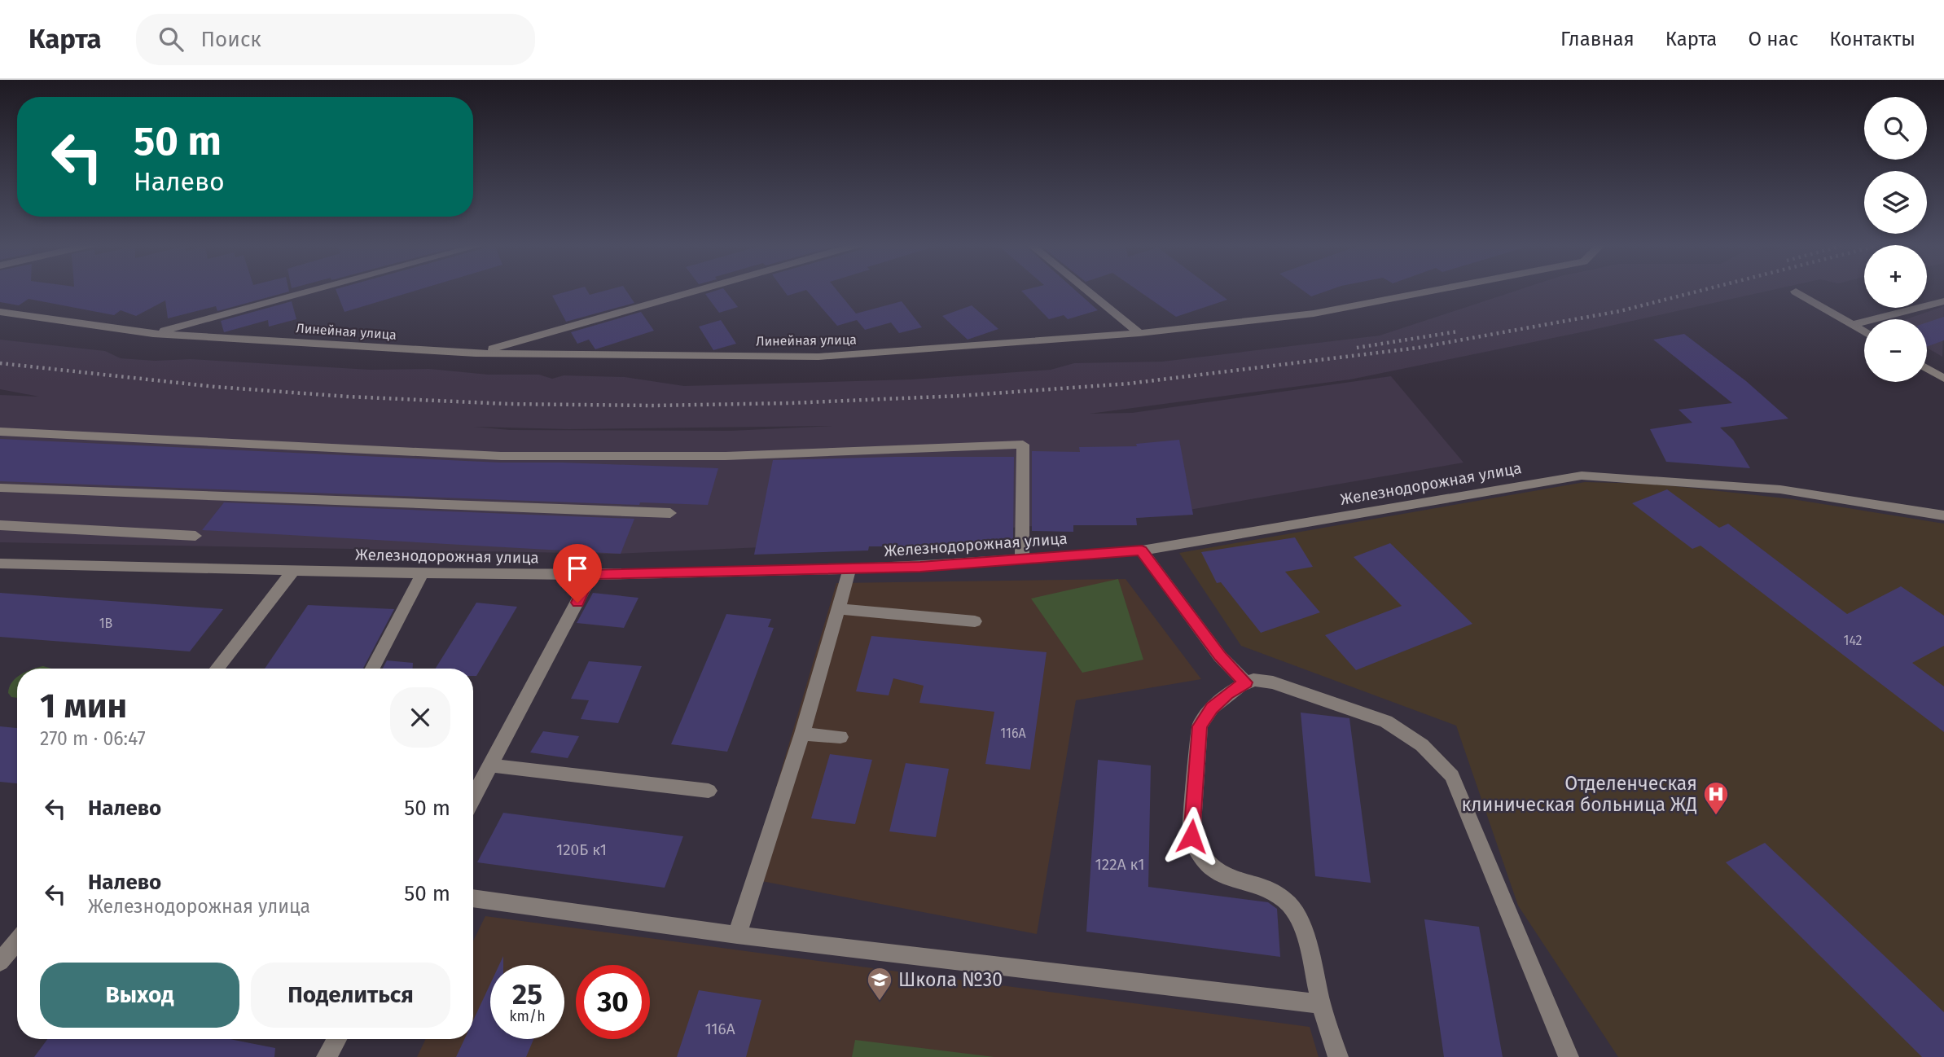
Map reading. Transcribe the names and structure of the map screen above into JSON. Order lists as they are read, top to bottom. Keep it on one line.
{"streets":{"street":["Линейная улица","Железнодорожная улица"]},"places":{"hospital":["Отделенческая клиническая больница ЖД"],"school or university":["Школа №30"]},"house_numbers":["1В","142","116А","120Б к1","122А к1","116А"],"page":{"header":"Карта","search":"Поиск","nav":["Главная","Карта","О нас","Контакты"],"map_buttons":["+","−"],"turn":["50 m","Налево"],"heading":["1 мин","270 m · 06:47"],"list":[{"name":"Налево","value":"50 m"},{"name":"Налево","note":"Железнодорожная улица","value":"50 m"}],"buttons":["Выход","Поделиться"],"speed":"25 km/h","limit":"30"}}
